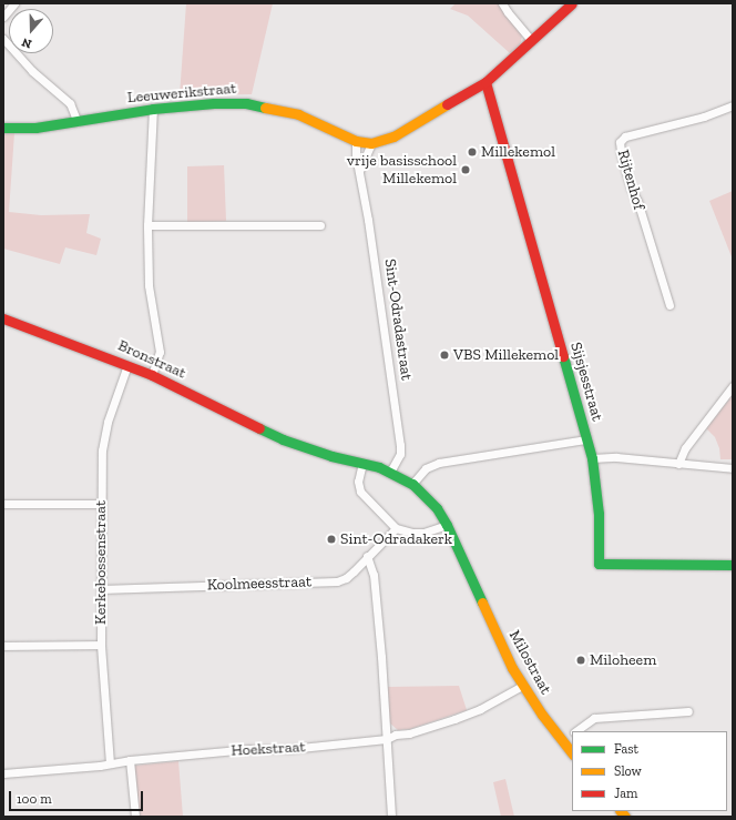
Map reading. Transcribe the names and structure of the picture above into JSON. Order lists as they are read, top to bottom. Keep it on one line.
{"streets":{"street":["Leeuwerikstraat","Rijtenhof","Sint-Odradastraat","Bronstraat","Sijsjesstraat","Kerkebossenstraat","Koolmeesstraat","Milostraat","Hoekstraat"]},"crossings":[["Leeuwerikstraat","Sint-Odradastraat"],["Sint-Odradastraat","Bronstraat"],["Sint-Odradastraat","Milostraat"],["Bronstraat","Kerkebossenstraat"],["Bronstraat","Milostraat"],["Kerkebossenstraat","Koolmeesstraat"],["Kerkebossenstraat","Hoekstraat"],["Milostraat","Hoekstraat"]],"places":["Millekemol","vrije basisschool Millekemol","VBS Millekemol","Sint-Odradakerk","Miloheem"],"legend":["Fast","Slow","Jam"],"scale_bar":"100 m","north":"bottom"}
